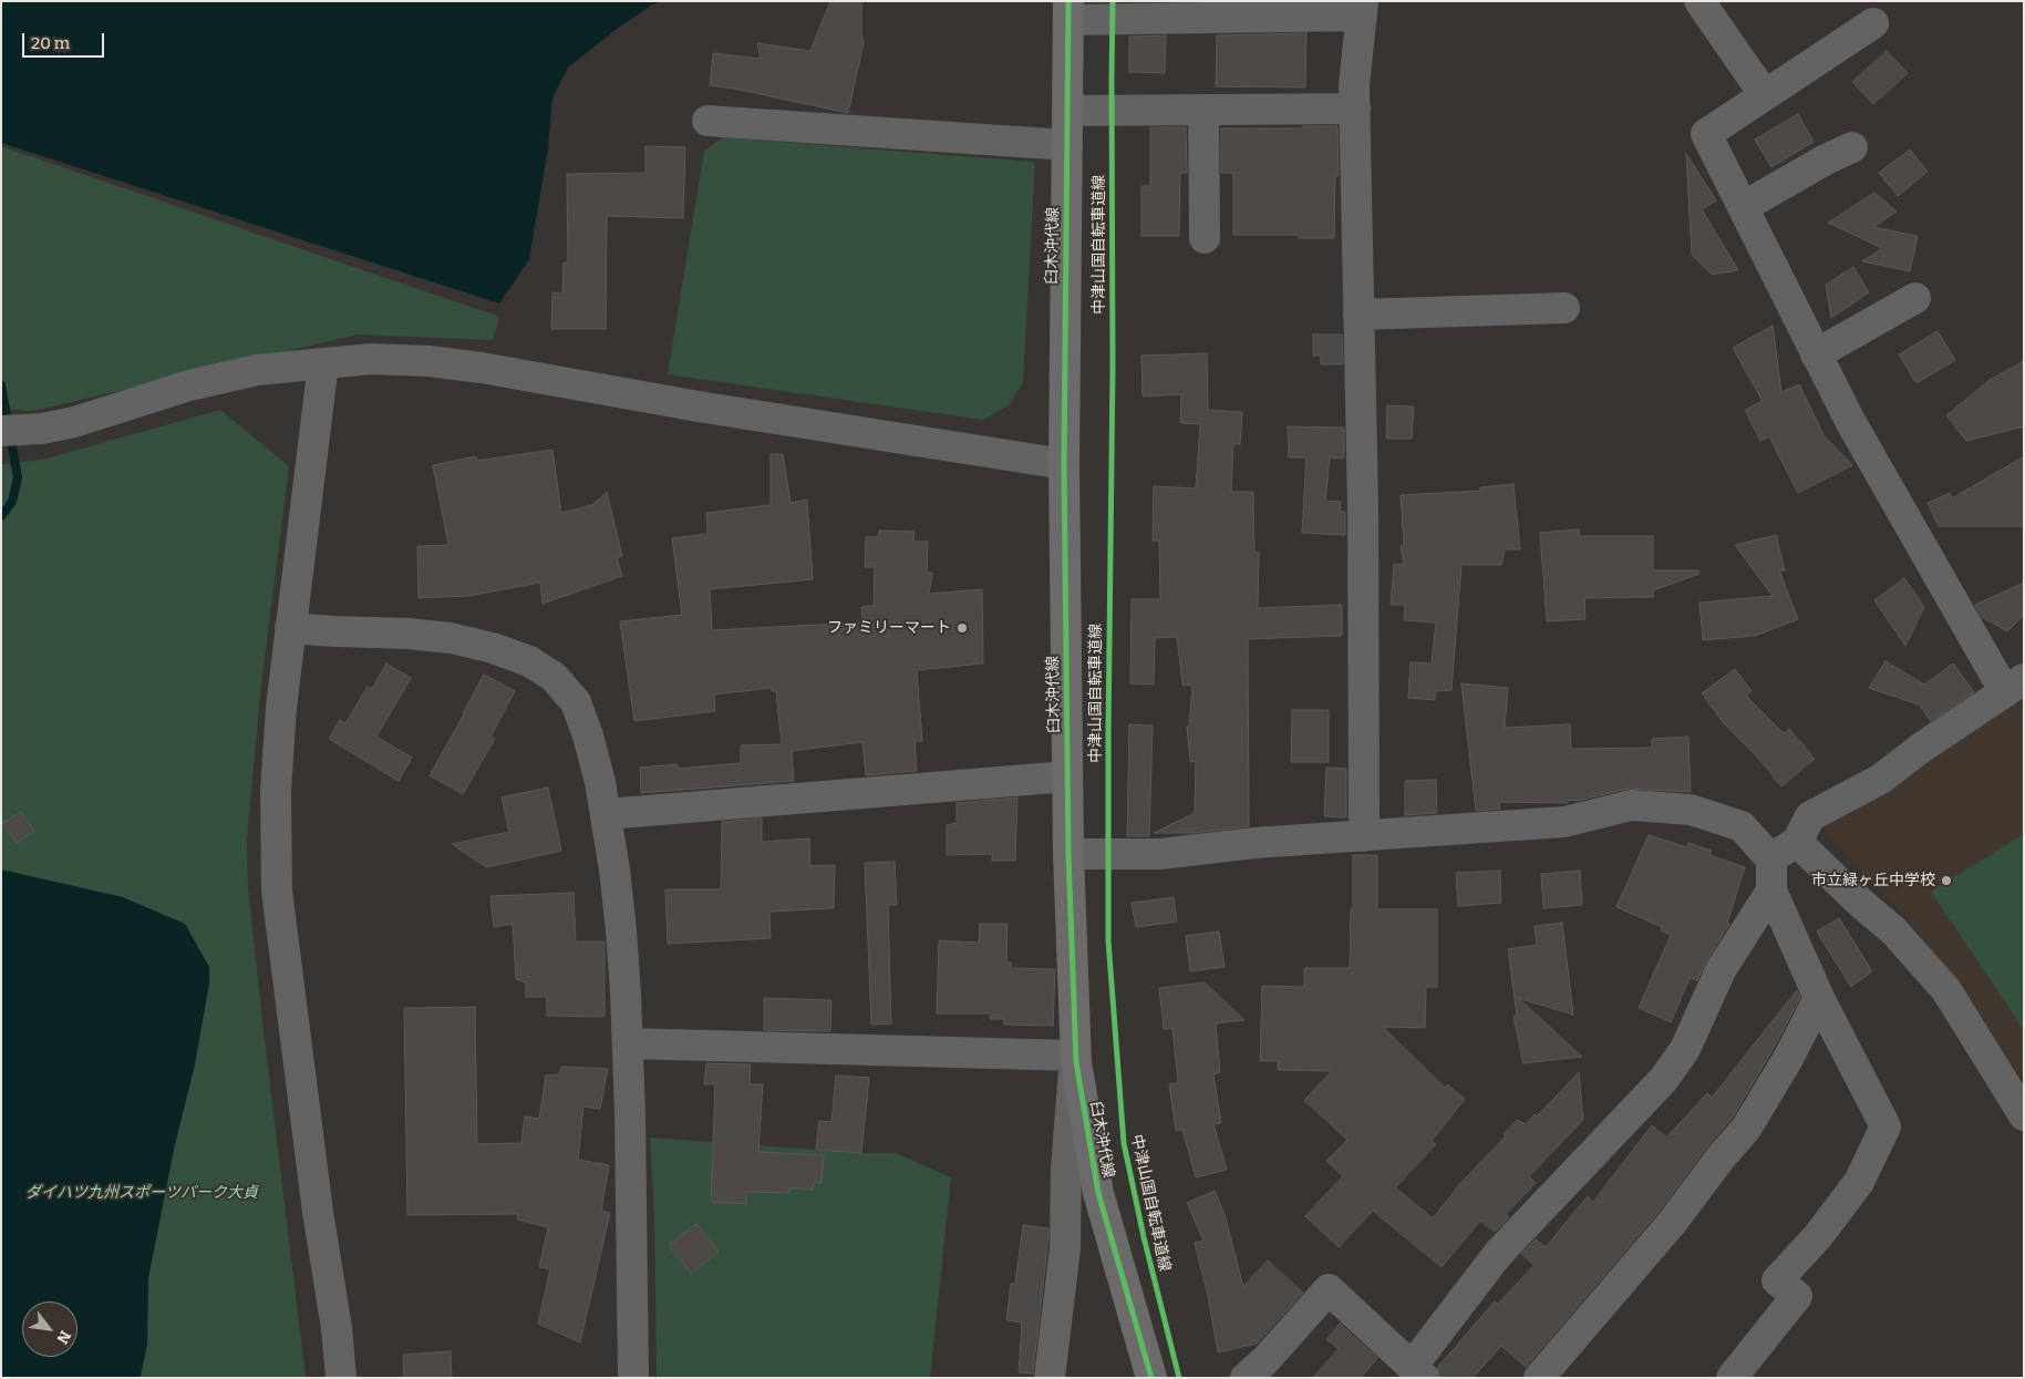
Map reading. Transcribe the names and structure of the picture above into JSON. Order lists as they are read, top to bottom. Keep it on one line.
{"streets":{"main road":["臼木沖代線"],"cycle path":["中津山国自転車道線"]},"parks":["ダイハツ九州スポーツパーク大貞"],"places":["ファミリーマート","市立緑ヶ丘中学校"],"scale_bar":"20 m","north":"bottom right"}
